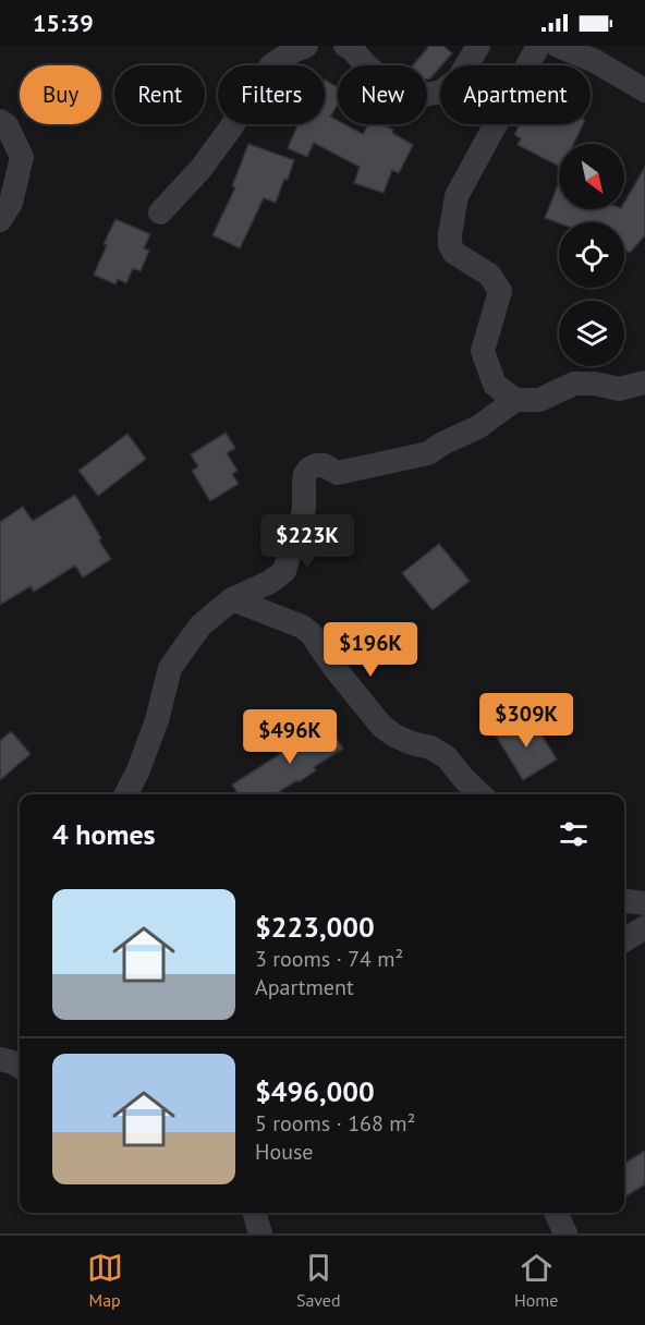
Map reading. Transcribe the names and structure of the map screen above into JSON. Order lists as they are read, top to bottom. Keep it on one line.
{"north":"bottom right","page":{"status":"15:39","chip":["Buy","Rent","Filters","New","Apartment"],"price":["$223K","$196K","$309K","$496K"],"heading":"4 homes","list":[{"name":"$223,000","note":"3 rooms · 74 m² · Apartment"},{"name":"$496,000","note":"5 rooms · 168 m² · House"}],"tabs":["Map","Saved","Home"]}}
